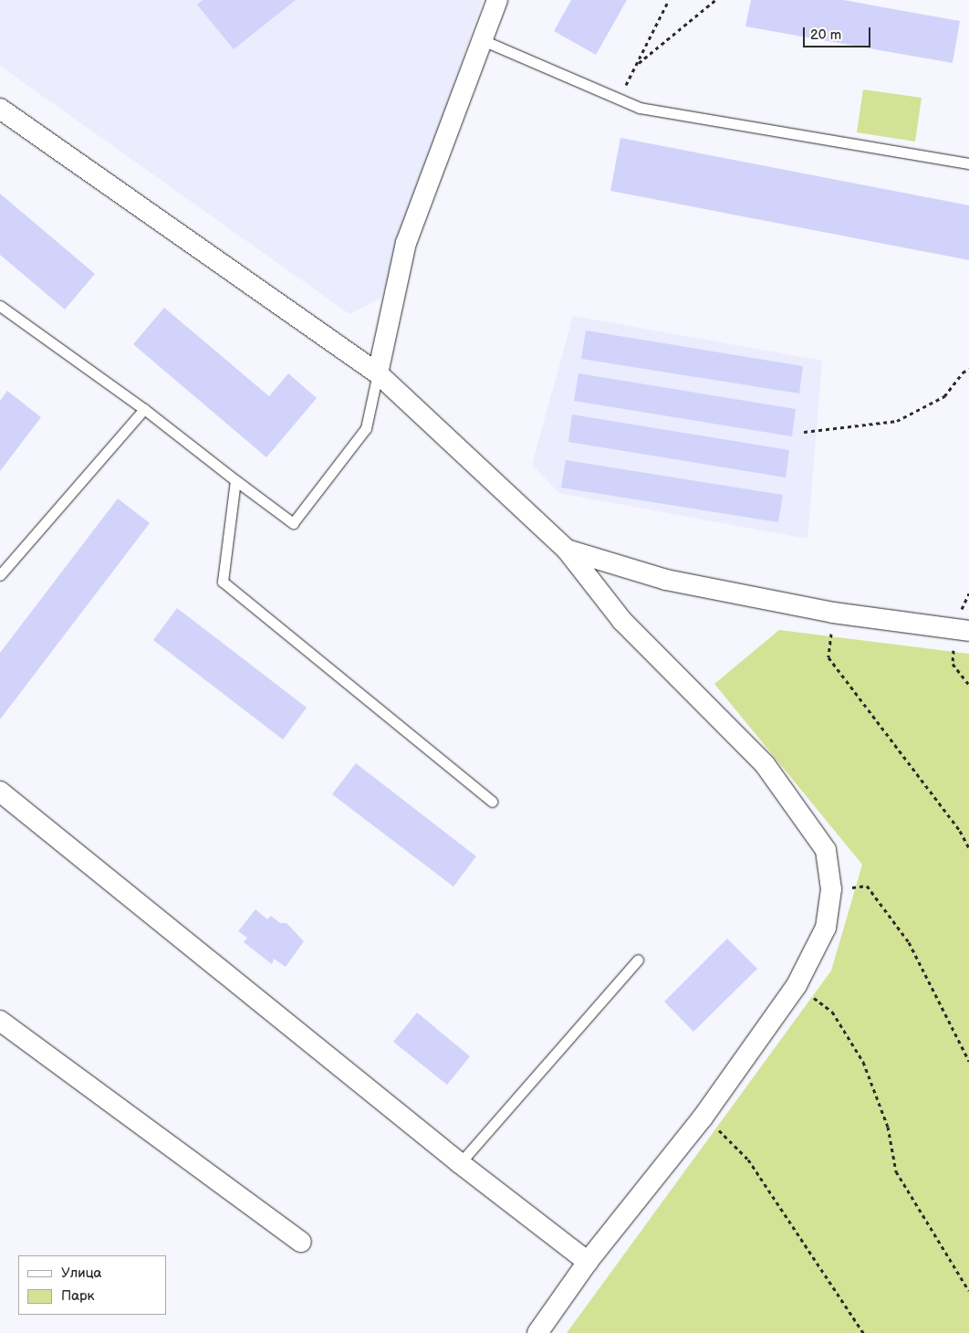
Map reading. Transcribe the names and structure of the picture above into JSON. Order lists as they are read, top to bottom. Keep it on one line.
{"legend":["Улица","Парк"],"scale_bar":"20 m"}
